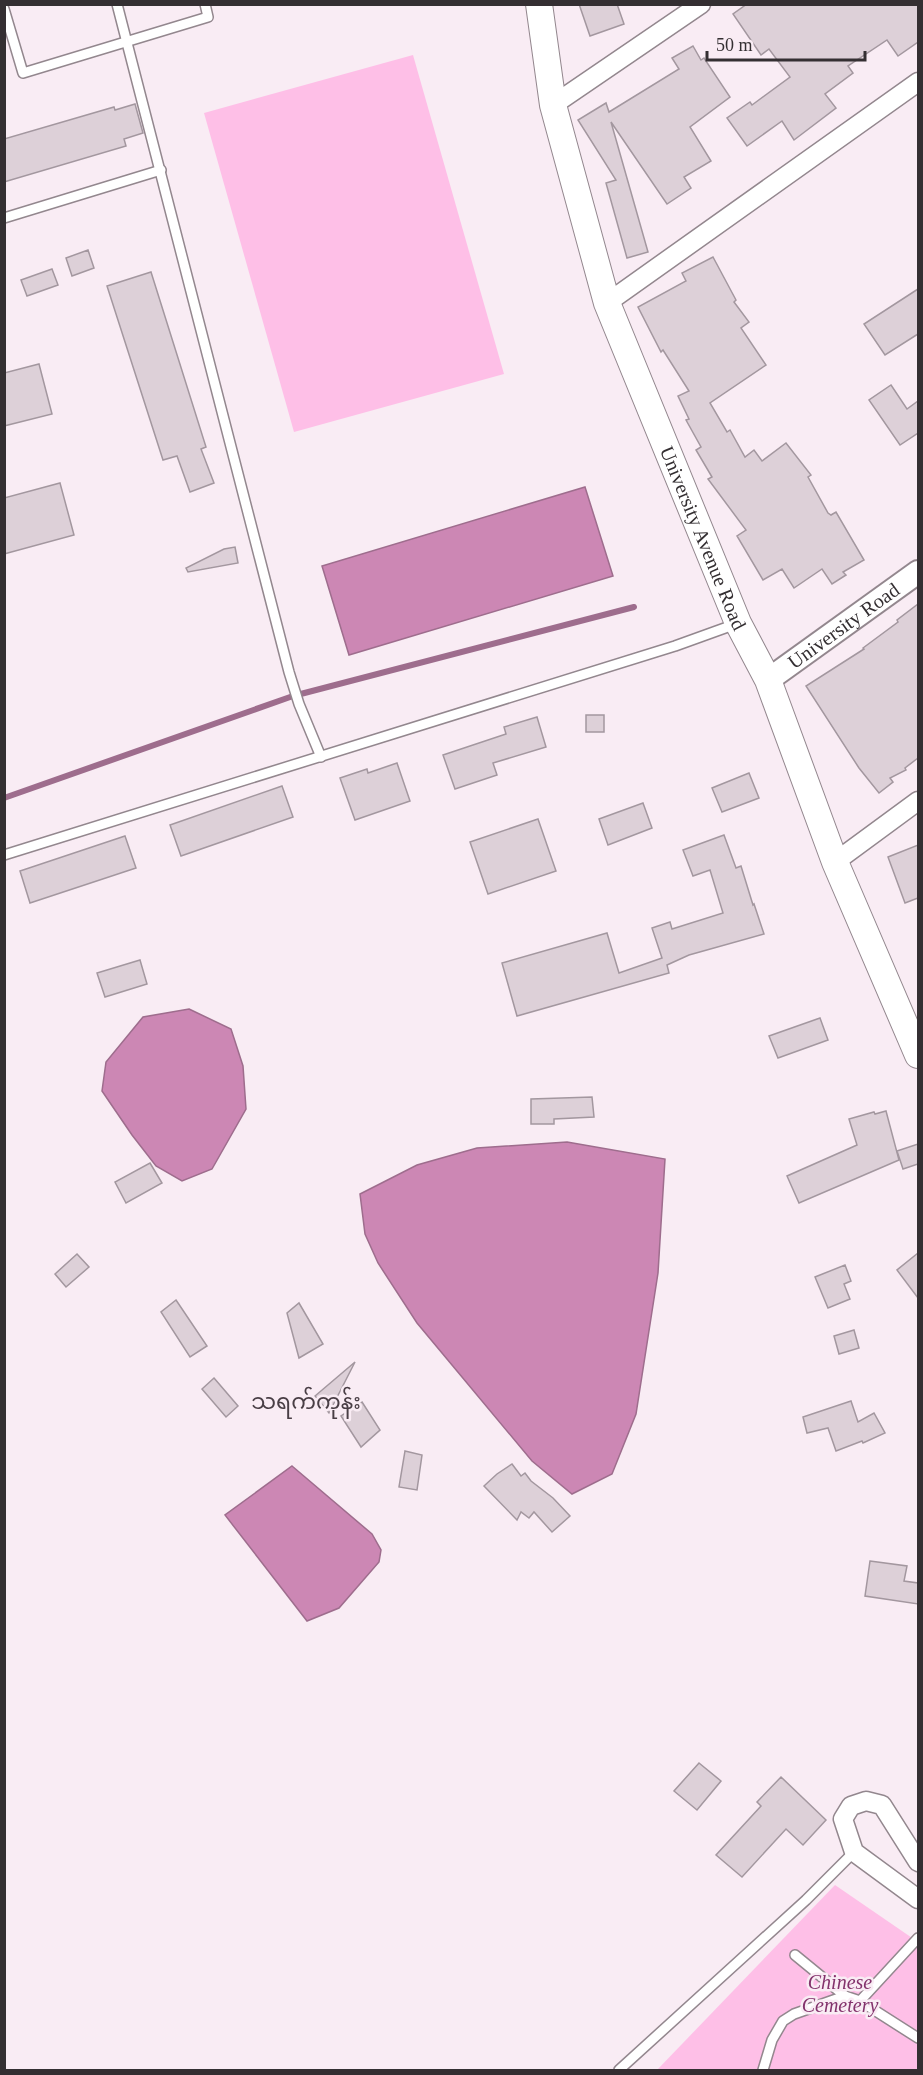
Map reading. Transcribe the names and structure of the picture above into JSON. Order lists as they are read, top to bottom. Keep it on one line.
{"streets":{"main road":["University Avenue Road"],"street":["University Road"]},"crossings":[["University Avenue Road","University Road"]],"districts":["သရက်ကုန်း"],"parks":["Chinese Cemetery"],"scale_bar":"50 m"}
